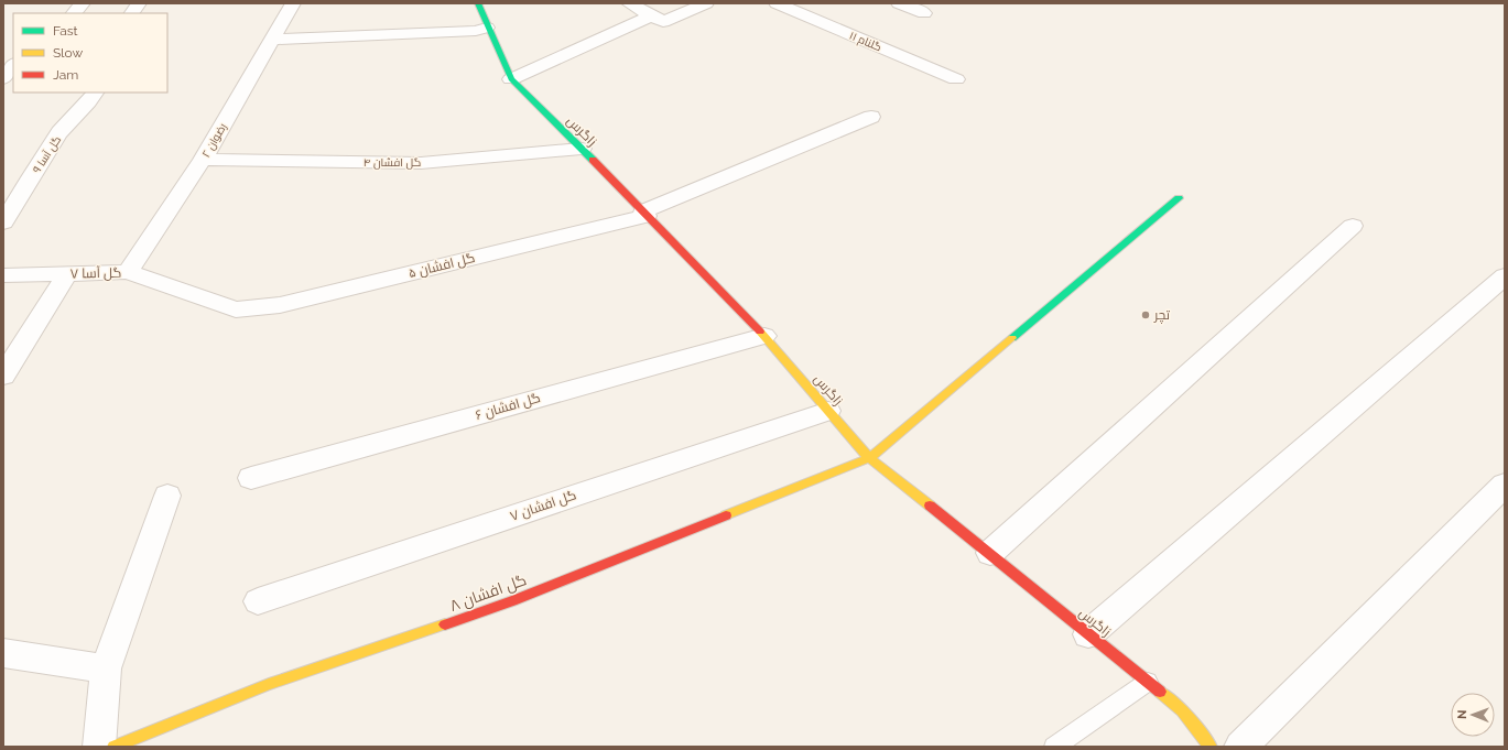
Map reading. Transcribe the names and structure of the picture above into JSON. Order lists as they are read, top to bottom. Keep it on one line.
{"streets":{"street":["گلنام ۱۱","زاگرس","رضوان ۲","گل آسا ۹","گل افشان ۴","گل افشان ۵","گل آسا ۷","گل افشان ۶","گل افشان ۷","گل افشان ۸"]},"crossings":[["زاگرس","گل افشان ۴"],["زاگرس","گل افشان ۵"],["زاگرس","گل افشان ۶"],["زاگرس","گل افشان ۷"],["زاگرس","گل افشان ۸"],["رضوان ۲","گل افشان ۴"],["رضوان ۲","گل آسا ۷"],["گل افشان ۵","گل آسا ۷"]],"places":["تچر"],"legend":["Fast","Slow","Jam"],"north":"left"}
